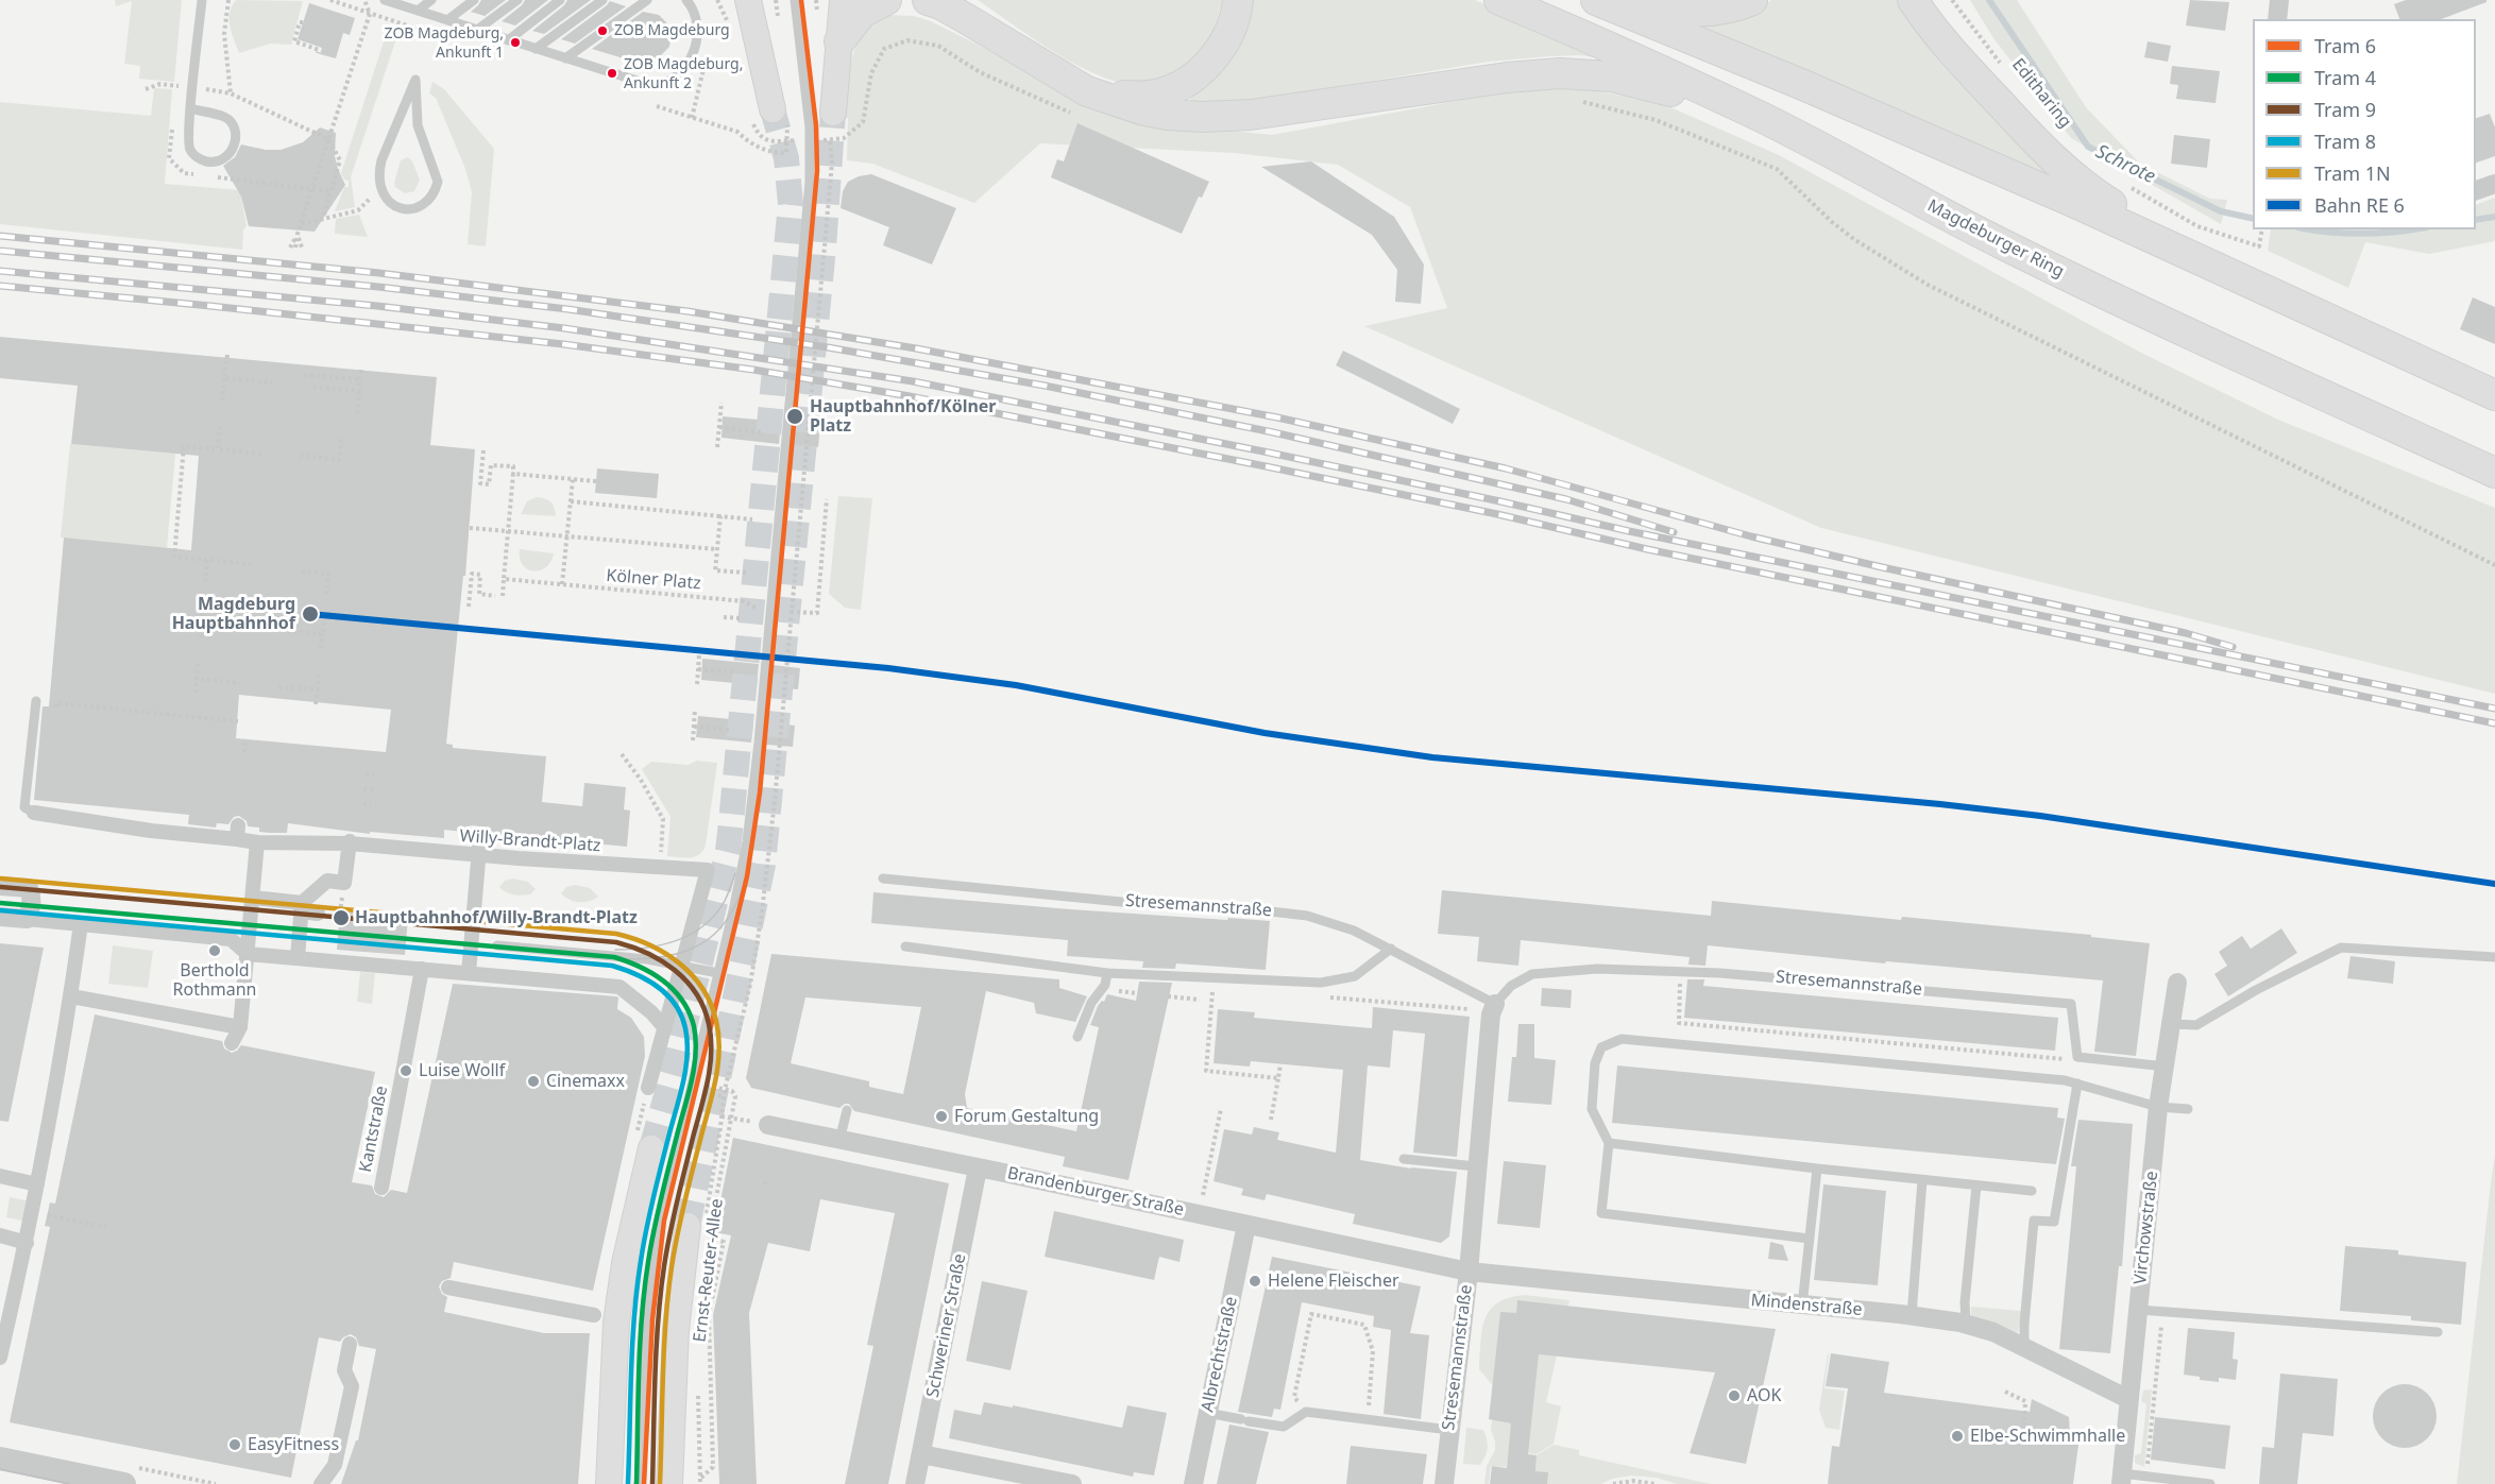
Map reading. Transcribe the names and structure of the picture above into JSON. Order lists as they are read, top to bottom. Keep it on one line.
{"streets":{"highway":["Magdeburger Ring"],"main road":["Ernst-Reuter-Allee"],"street":["Willy-Brandt-Platz","Stresemannstraße","Kantstraße","Brandenburger Straße","Virchowstraße","Mindenstraße","Schweriner Straße","Albrechtstraße"],"path":["Editharing","Kölner Platz"]},"crossings":[["Stresemannstraße","Brandenburger Straße"],["Stresemannstraße","Mindenstraße"],["Brandenburger Straße","Mindenstraße"],["Brandenburger Straße","Schweriner Straße"],["Brandenburger Straße","Albrechtstraße"],["Virchowstraße","Mindenstraße"]],"water":["Schrote"],"places":["ZOB Magdeburg","ZOB Magdeburg, Ankunft 1","ZOB Magdeburg, Ankunft 2","Hauptbahnhof/Kölner Platz","Magdeburg Hauptbahnhof","Hauptbahnhof/Willy-Brandt-Platz","Berthold Rothmann","Luise Wollf","Cinemaxx","Forum Gestaltung","Helene Fleischer","AOK","Elbe-Schwimmhalle","EasyFitness"],"lines":["tram line 6","tram line 1N","tram line 9","tram line 4","tram line 8"],"legend":["Tram 6","Tram 4","Tram 9","Tram 8","Tram 1N","Bahn RE 6"]}
